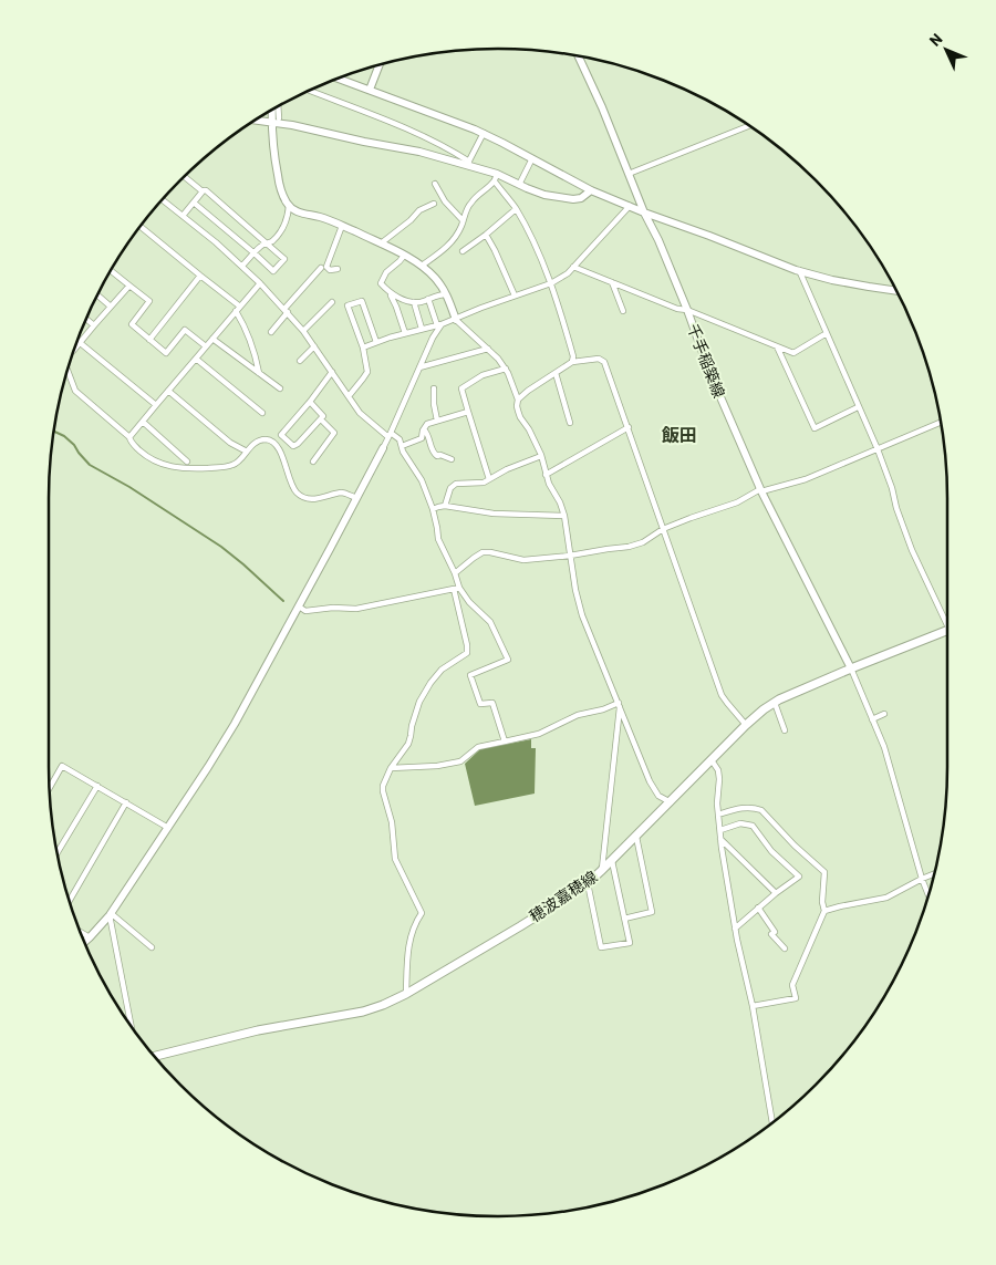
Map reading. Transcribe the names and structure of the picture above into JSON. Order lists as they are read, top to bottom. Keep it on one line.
{"streets":{"main road":["穂波嘉穂線"],"street":["千手稲築線"]},"crossings":[["千手稲築線","穂波嘉穂線"]],"districts":["飯田"],"north":"top left"}
